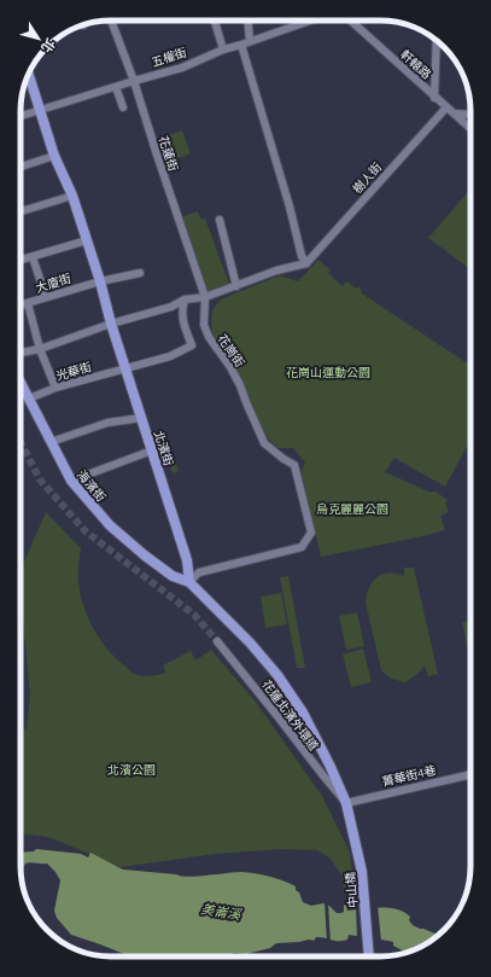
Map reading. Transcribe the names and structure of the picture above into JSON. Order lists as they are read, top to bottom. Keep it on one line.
{"streets":{"main road":["北濱街","海濱街","中山橋"],"street":["五權街","軒轅路","花蓮街","樹人街","大廈街","花崗街","光華街","花蓮北濱外環道","菁華街4巷"]},"crossings":[["五權街","花蓮街"],["五權街","北濱街"],["軒轅路","樹人街"],["花蓮街","花崗街"],["大廈街","北濱街"],["花崗街","北濱街"],["花崗街","海濱街"],["光華街","北濱街"],["光華街","海濱街"],["北濱街","海濱街"],["花蓮北濱外環道","菁華街4巷"],["花蓮北濱外環道","中山橋"],["菁華街4巷","中山橋"]],"water":["美崙溪"],"parks":["花崗山運動公園","烏克麗麗公園","北濱公園"],"north":"bottom right"}
